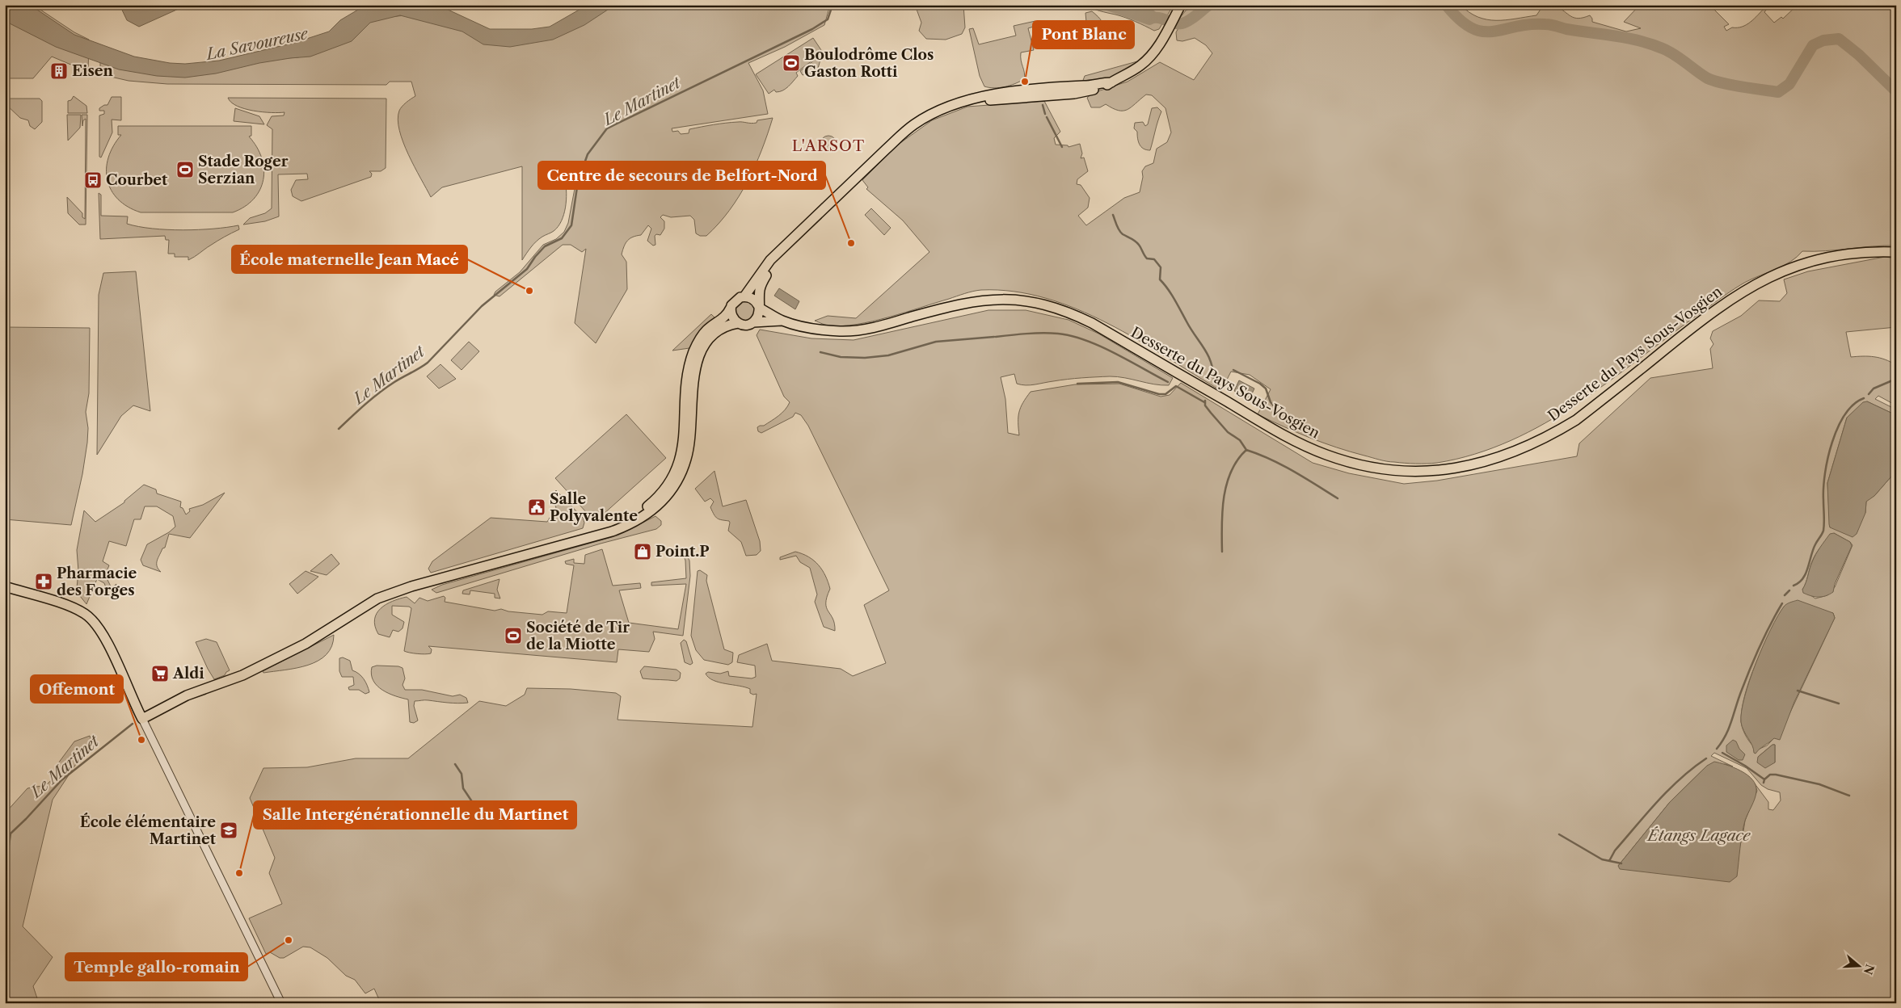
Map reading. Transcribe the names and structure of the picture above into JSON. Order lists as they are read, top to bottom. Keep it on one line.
{"streets":{"main road":["Desserte du Pays Sous-Vosgien"]},"districts":["L'ARSOT"],"water":["La Savoureuse","Le Martinet","Étangs Lagace"],"places":{"sports":["Boulodrôme Clos Gaston Rotti","Stade Roger Serzian","Société de Tir de la Miotte"],"building":["Eisen"],"other":["Pont Blanc","Centre de secours de Belfort-Nord","École maternelle Jean Macé","Offemont","Salle Intergénérationnelle du Martinet","Temple gallo-romain"],"bus stop":["Courbet"],"public building":["Salle Polyvalente"],"shop":["Point.P"],"pharmacy":["Pharmacie des Forges"],"supermarket":["Aldi"],"school or university":["École élémentaire Martinet"]},"north":"right"}
